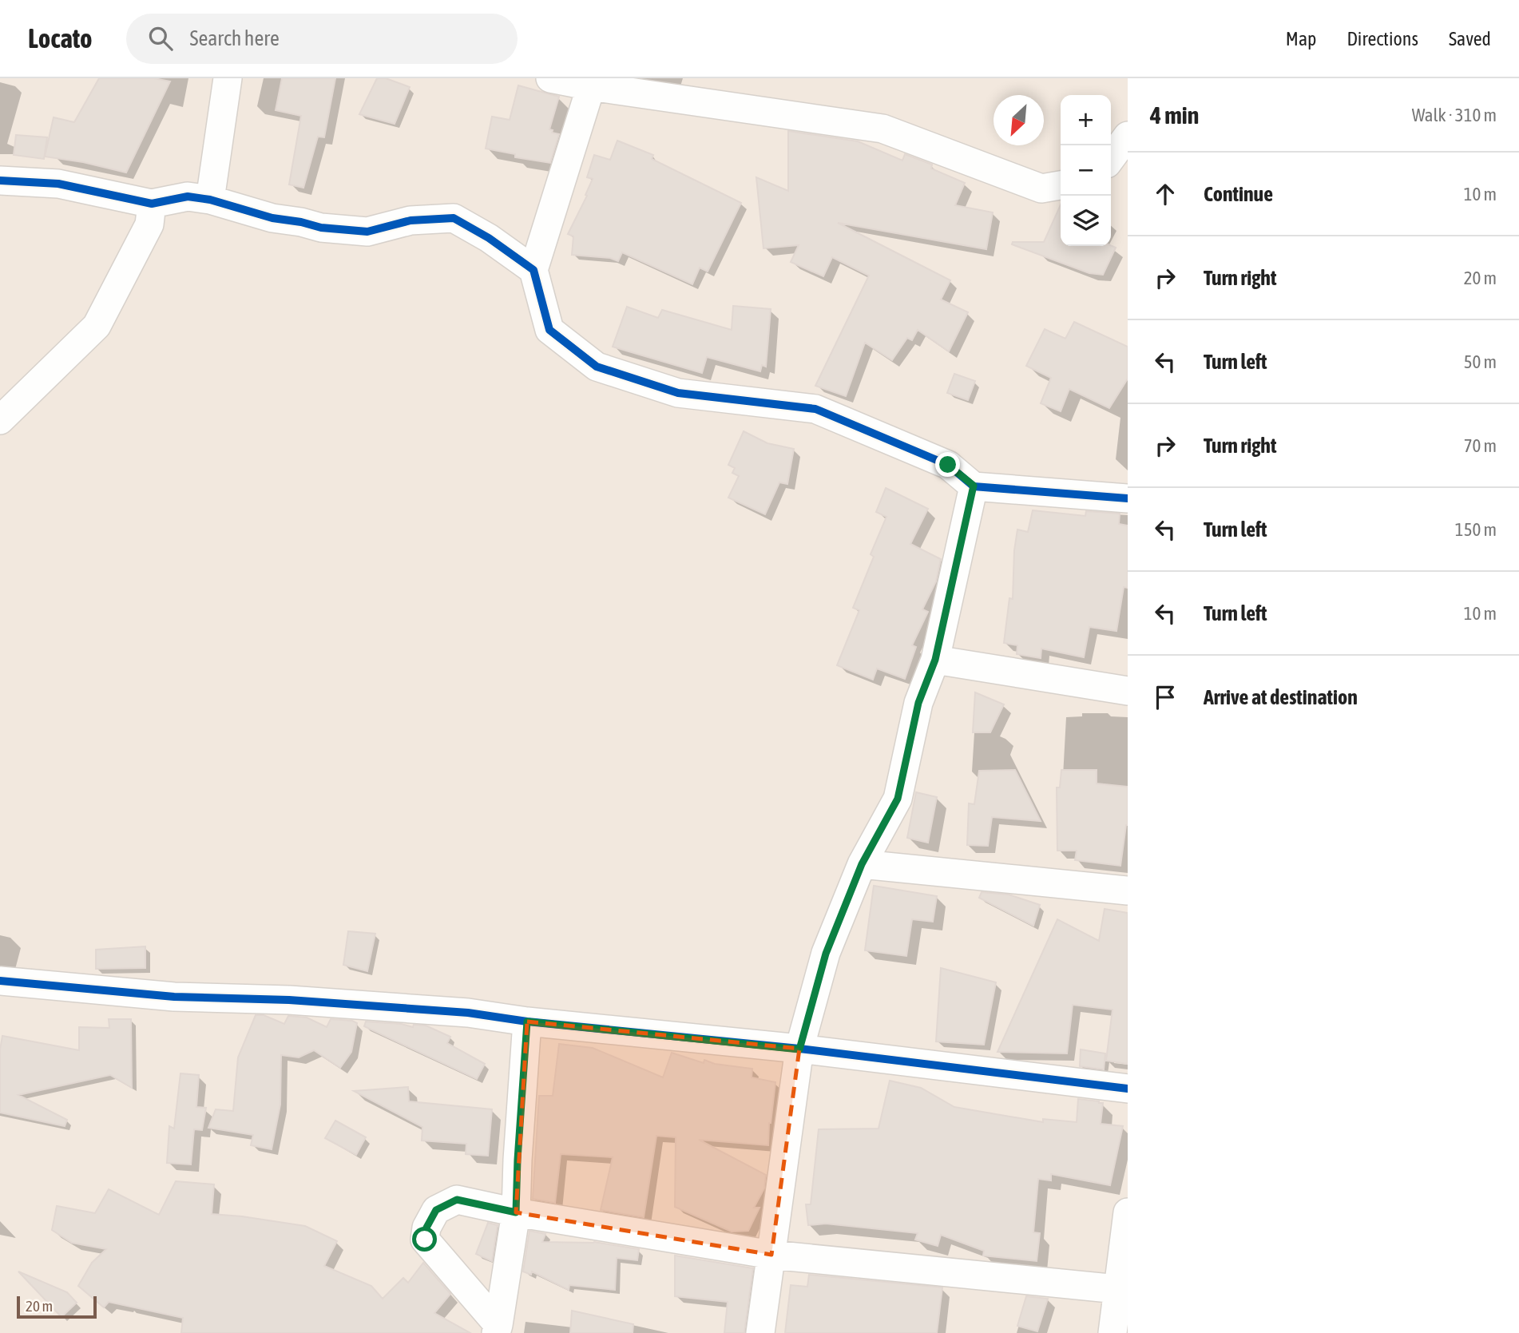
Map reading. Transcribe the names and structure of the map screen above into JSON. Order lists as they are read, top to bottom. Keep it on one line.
{"scale_bar":"20 m","north":"bottom left","page":{"header":"Locato","search":"Search here","nav":["Map","Directions","Saved"],"heading":["4 min","Walk · 310 m"],"map_buttons":["+","−"],"list":[["Continue","10 m"],["Turn right","20 m"],["Turn left","50 m"],["Turn right","70 m"],["Turn left","150 m"],["Turn left","10 m"],"Arrive at destination"],"scale":"20 m"}}
